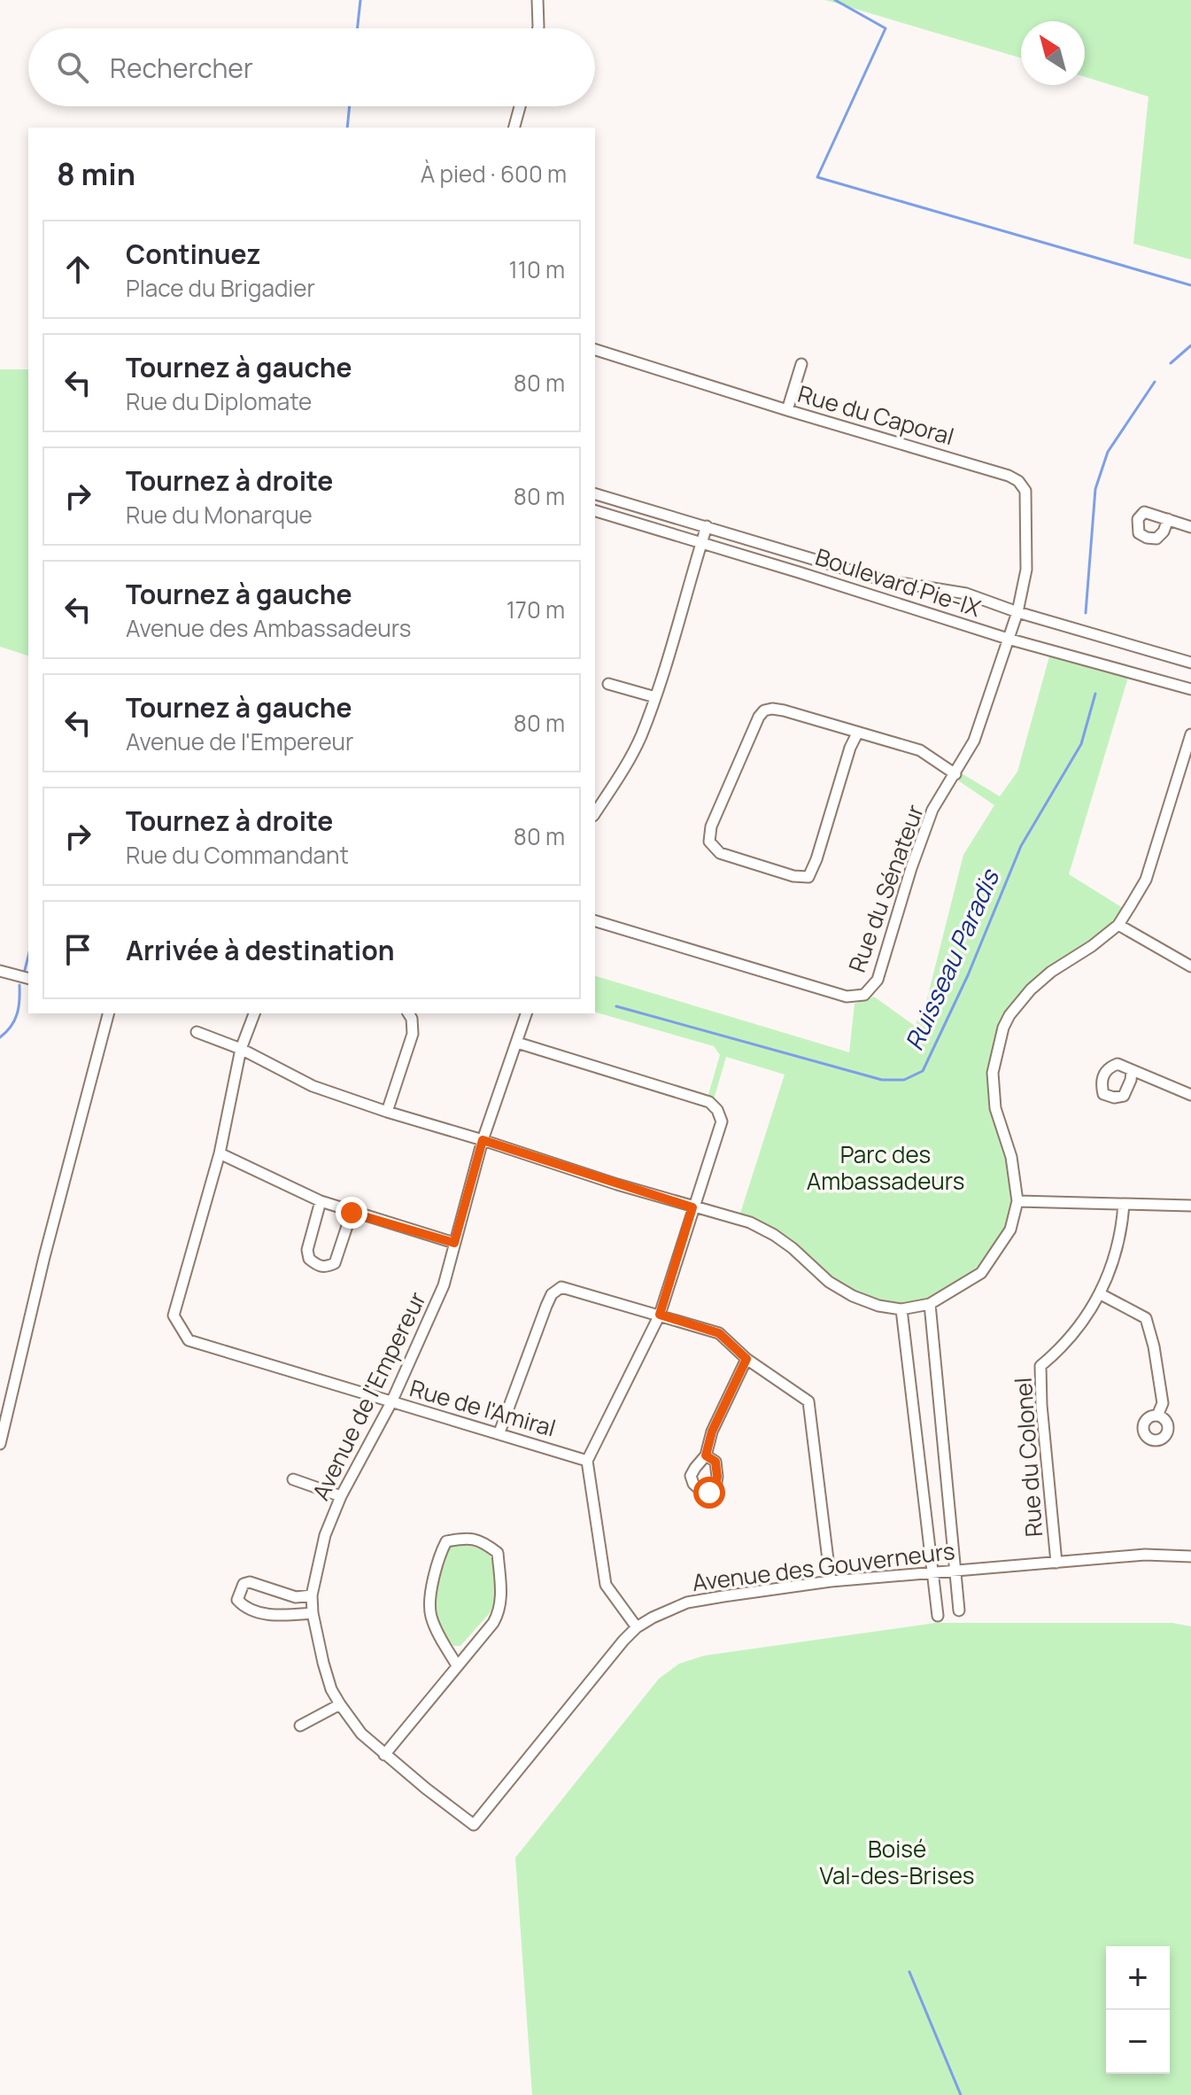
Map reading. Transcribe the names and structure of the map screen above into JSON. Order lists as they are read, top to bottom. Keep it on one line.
{"streets":{"street":["Rue du Caporal","Boulevard Pie-IX","Rue du Sénateur","Avenue de l'Empereur","Rue de l'Amiral","Rue du Colonel","Avenue des Gouverneurs"]},"crossings":[["Rue du Caporal","Boulevard Pie-IX"],["Rue du Caporal","Rue du Sénateur"],["Boulevard Pie-IX","Rue du Sénateur"],["Avenue de l'Empereur","Rue de l'Amiral"],["Avenue de l'Empereur","Avenue des Gouverneurs"],["Rue du Colonel","Avenue des Gouverneurs"]],"water":["Ruisseau Paradis"],"parks":["Parc des Ambassadeurs","Boisé Val-des-Brises"],"north":"top left","page":{"search":"Rechercher","heading":["8 min","À pied · 600 m"],"list":[["Continuez","Place du Brigadier","110 m"],["Tournez à gauche","Rue du Diplomate","80 m"],["Tournez à droite","Rue du Monarque","80 m"],["Tournez à gauche","Avenue des Ambassadeurs","170 m"],["Tournez à gauche","Avenue de l'Empereur","80 m"],["Tournez à droite","Rue du Commandant","80 m"],"Arrivée à destination"],"map_buttons":["+","−"]}}
